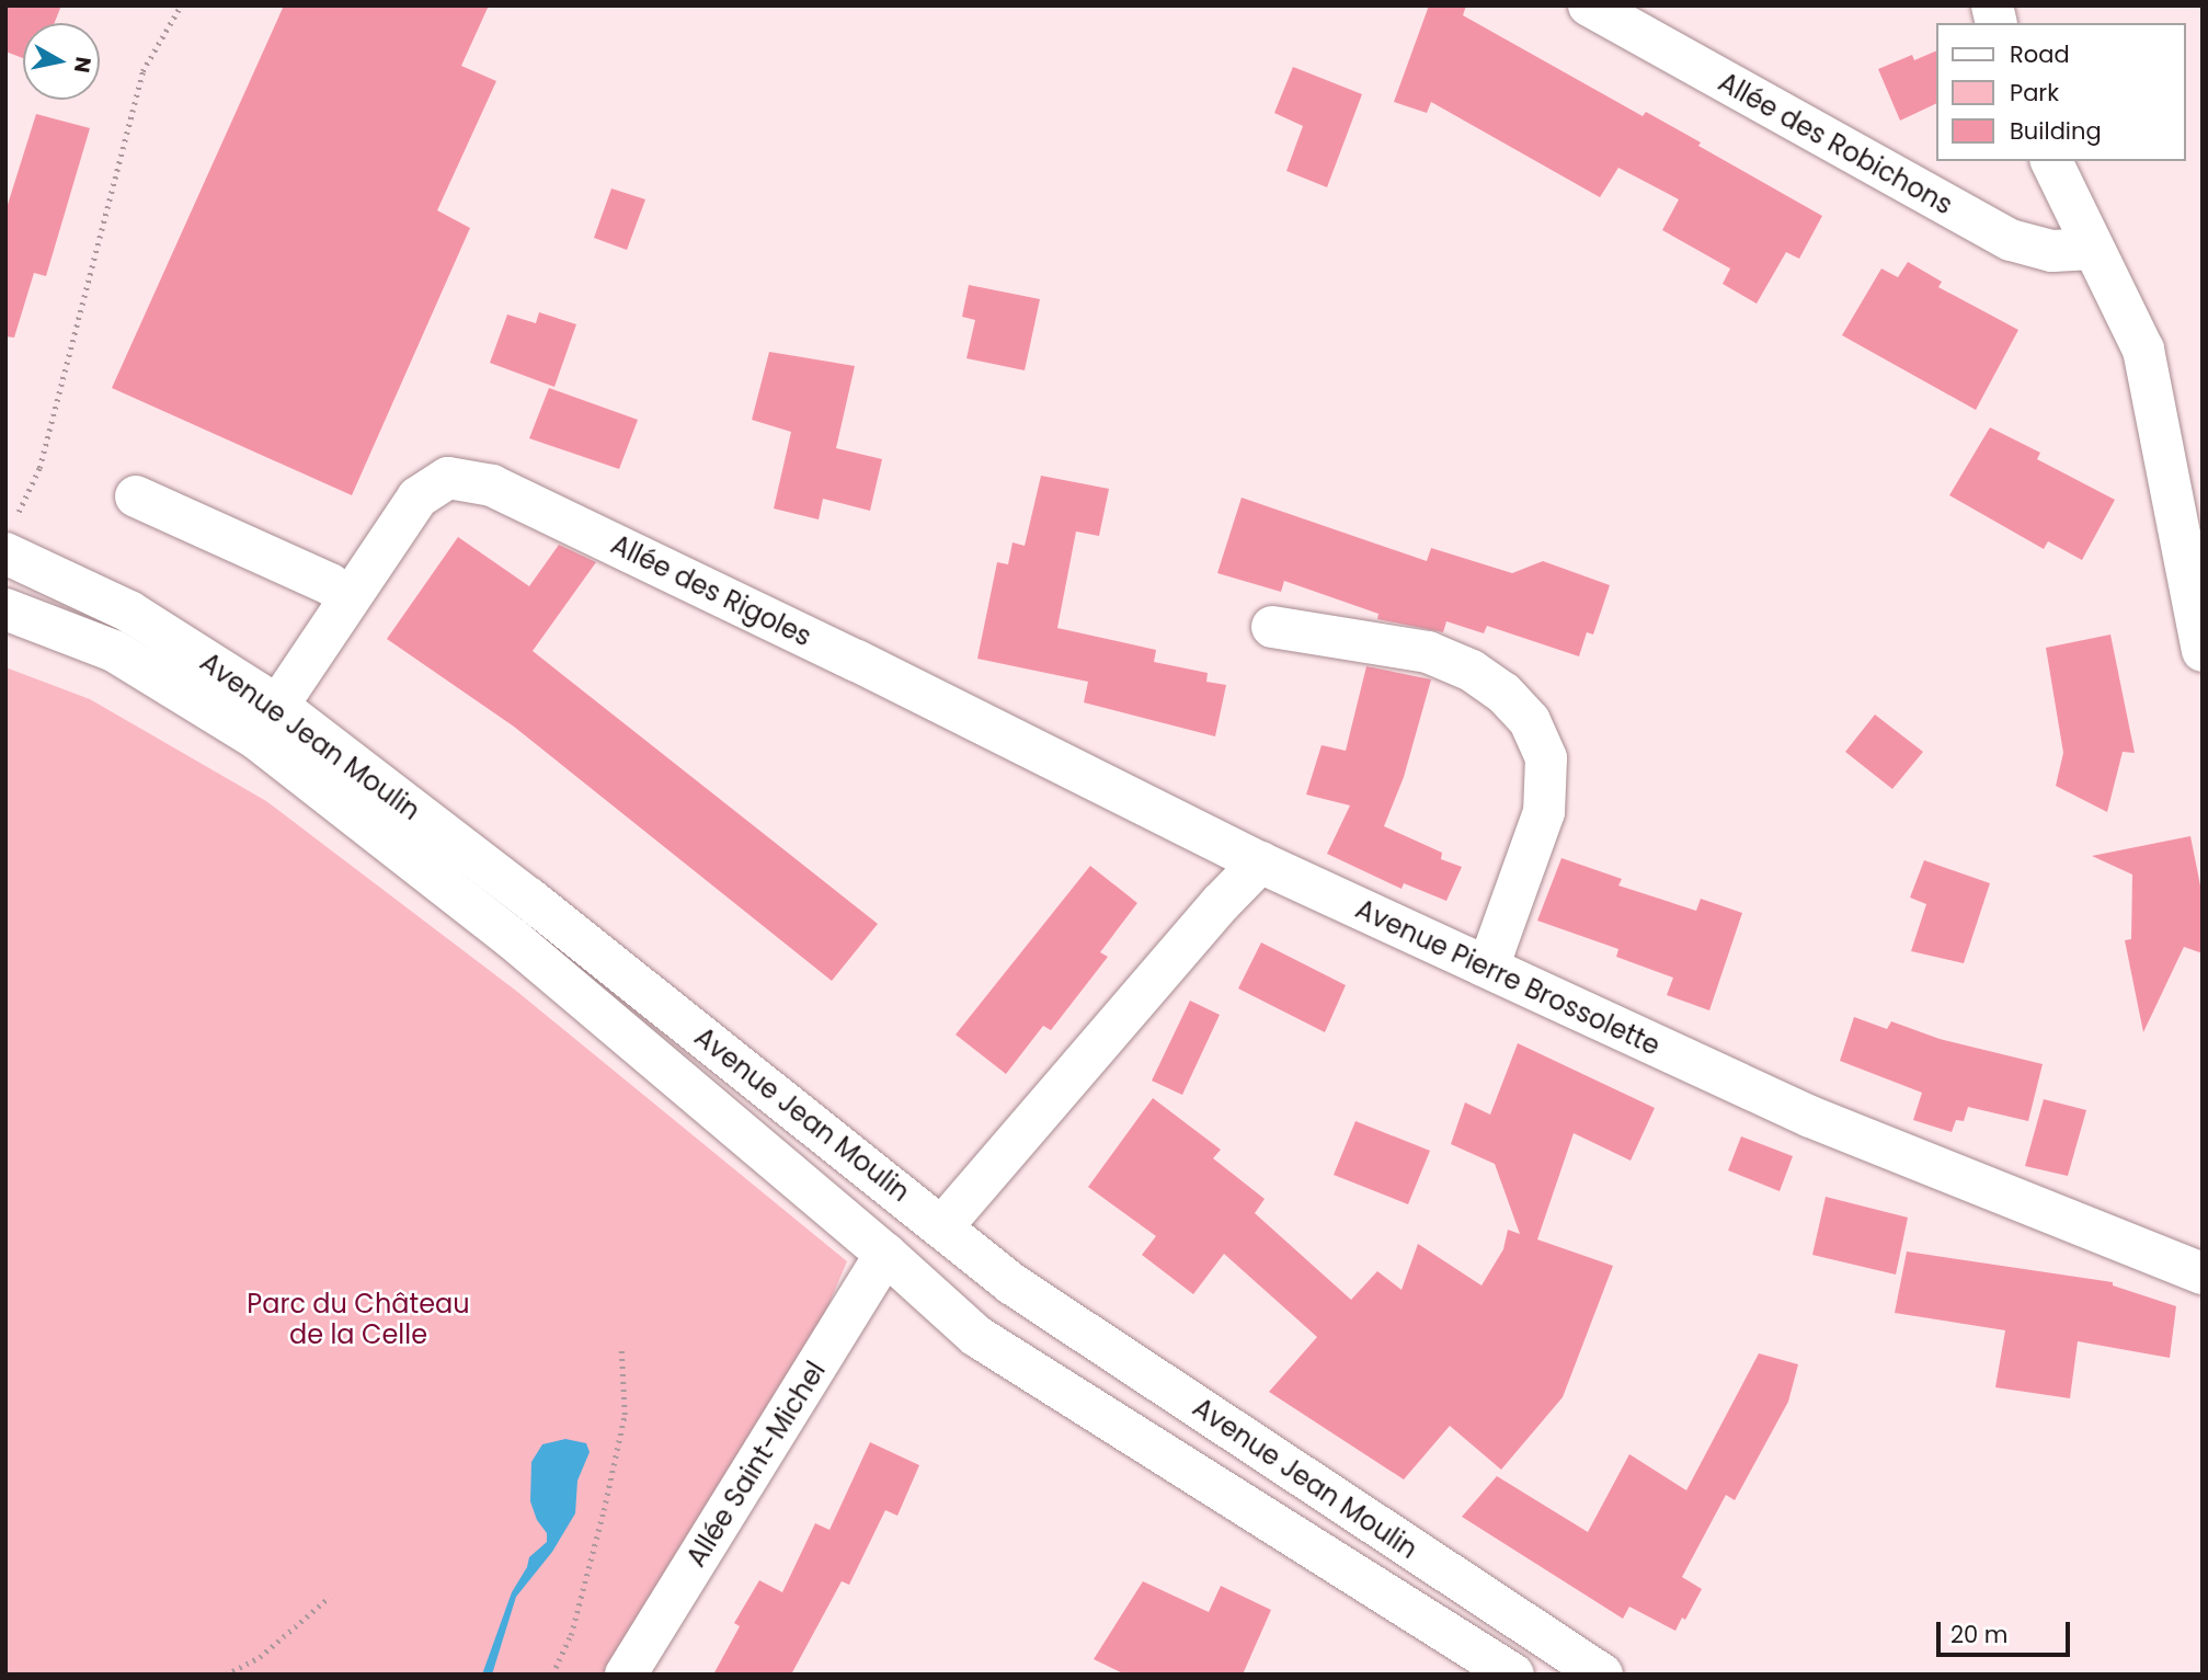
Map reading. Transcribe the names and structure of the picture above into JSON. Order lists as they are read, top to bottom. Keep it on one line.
{"streets":{"street":["Allée des Robichons","Allée des Rigoles","Avenue Jean Moulin","Avenue Pierre Brossolette","Allée Saint-Michel"]},"crossings":[["Allée des Rigoles","Avenue Jean Moulin"],["Allée des Rigoles","Avenue Pierre Brossolette"],["Avenue Jean Moulin","Allée Saint-Michel"]],"parks":["Parc du Château de la Celle"],"legend":["Road","Park","Building"],"scale_bar":"20 m","north":"right"}
